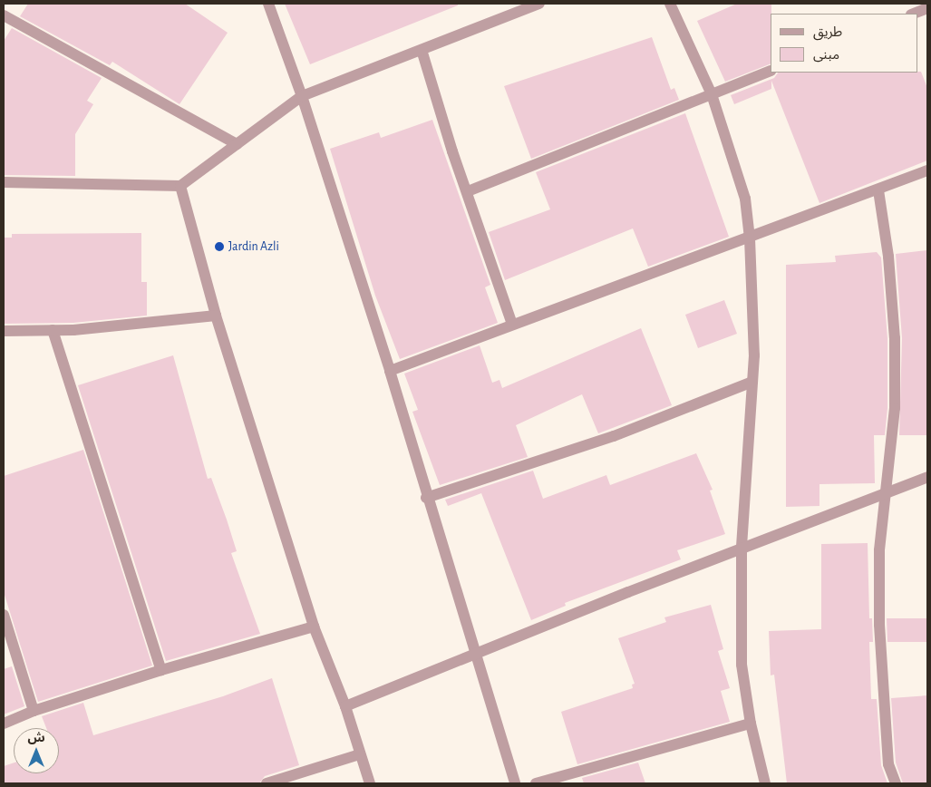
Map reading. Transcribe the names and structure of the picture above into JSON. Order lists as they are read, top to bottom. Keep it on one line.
{"places":["Jardin Azli"],"legend":["طريق","مبنى"],"north":"top"}
